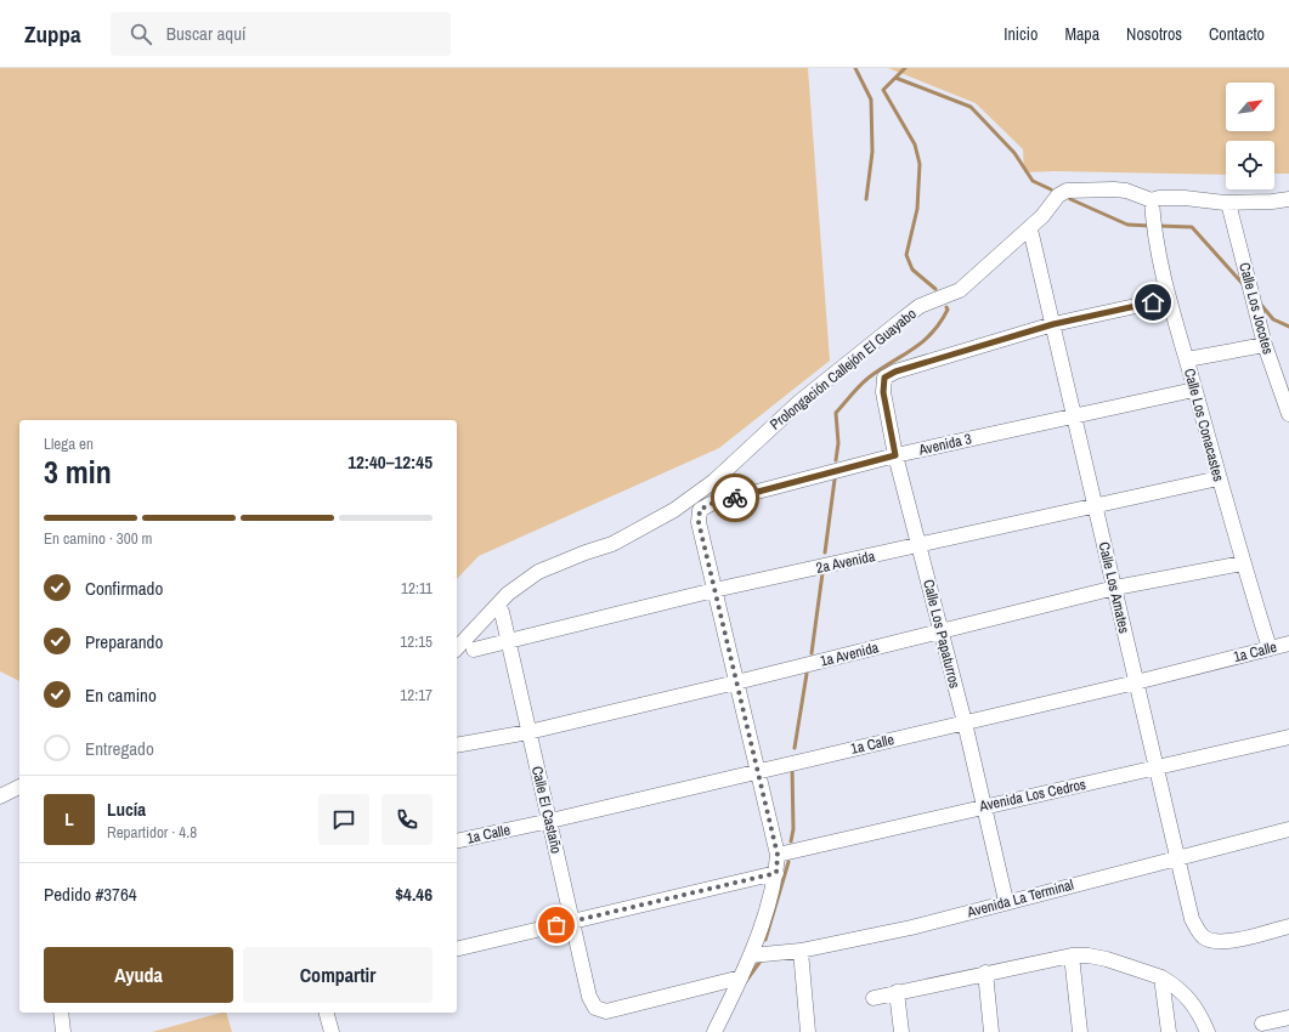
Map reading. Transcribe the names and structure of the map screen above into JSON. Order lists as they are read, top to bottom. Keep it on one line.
{"streets":{"street":["Calle Los Jocotes","Prolongación Callejón El Guayabo","Calle Los Conacastes","Avenida 3","2a Avenida","Calle Los Amates","Calle Los Papaturros","1a Calle","1a Avenida","Avenida Los Cedros","Calle El Castaño","Avenida La Terminal"]},"crossings":[["Calle Los Jocotes","Prolongación Callejón El Guayabo"],["Prolongación Callejón El Guayabo","Calle Los Conacastes"],["Calle Los Conacastes","Avenida 3"],["Calle Los Conacastes","2a Avenida"],["Calle Los Conacastes","1a Calle"],["Calle Los Conacastes","1a Avenida"],["Avenida 3","2a Avenida"],["Avenida 3","Calle Los Amates"],["Avenida 3","Calle Los Papaturros"],["2a Avenida","Calle Los Amates"],["2a Avenida","Calle Los Papaturros"],["2a Avenida","Calle El Castaño"],["Calle Los Amates","Calle Los Papaturros"],["Calle Los Amates","1a Calle"],["Calle Los Amates","1a Avenida"],["Calle Los Amates","Avenida Los Cedros"],["Calle Los Amates","Avenida La Terminal"],["Calle Los Papaturros","1a Calle"],["Calle Los Papaturros","1a Avenida"],["Calle Los Papaturros","Avenida Los Cedros"],["Calle Los Papaturros","Avenida La Terminal"],["1a Calle","Calle El Castaño"],["1a Avenida","Calle El Castaño"]],"north":"top right","page":{"header":"Zuppa","search":"Buscar aquí","nav":["Inicio","Mapa","Nosotros","Contacto"],"heading":["3 min","Llega en","12:40–12:45"],"panel":["Lucía","Repartidor · 4.8","Pedido #3764","$4.46"],"bar":"En camino · 300 m","list":[["Confirmado","12:11"],["Preparando","12:15"],["En camino","12:17"],"Entregado"],"round":"L","buttons":["Ayuda","Compartir"]}}
